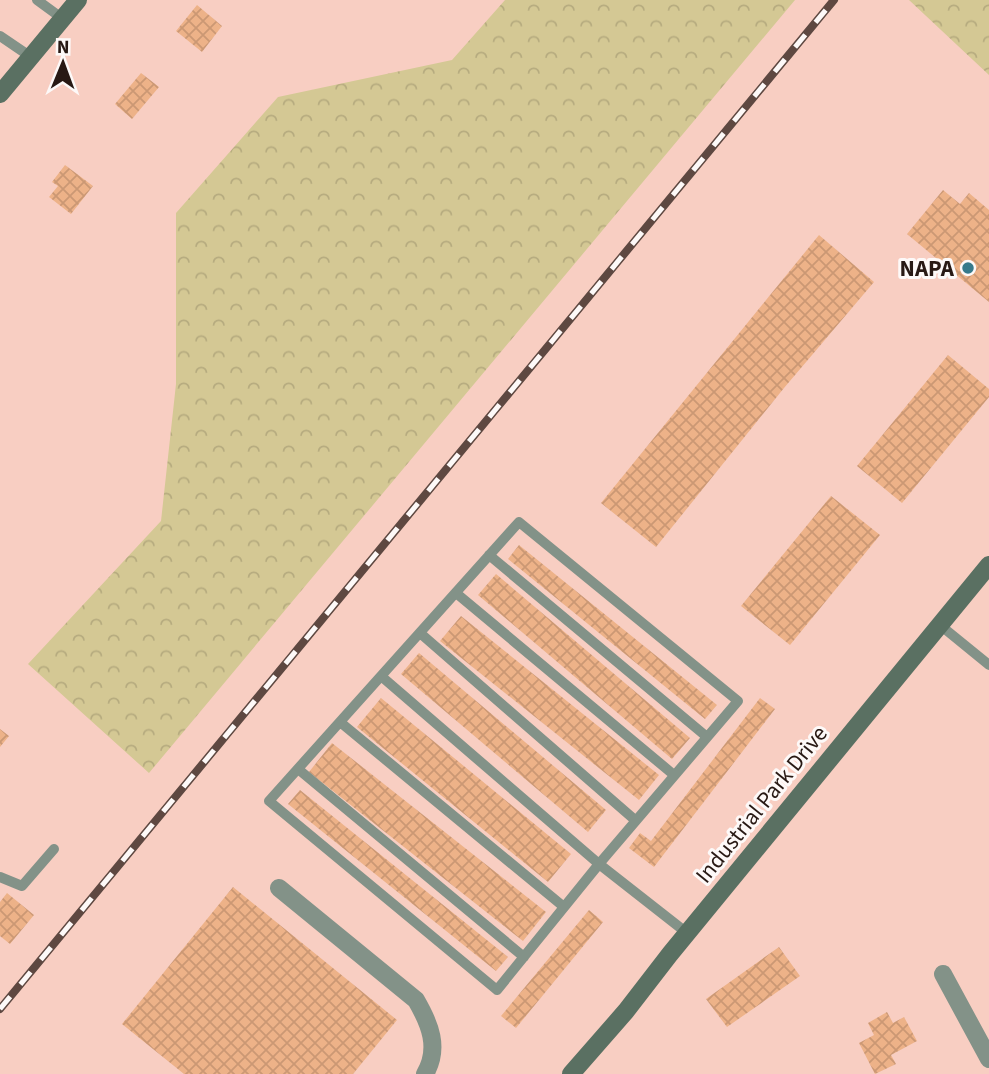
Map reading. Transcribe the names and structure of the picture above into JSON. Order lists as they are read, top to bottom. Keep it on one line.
{"streets":{"street":["Industrial Park Drive"]},"places":["NAPA"],"north":"top"}
